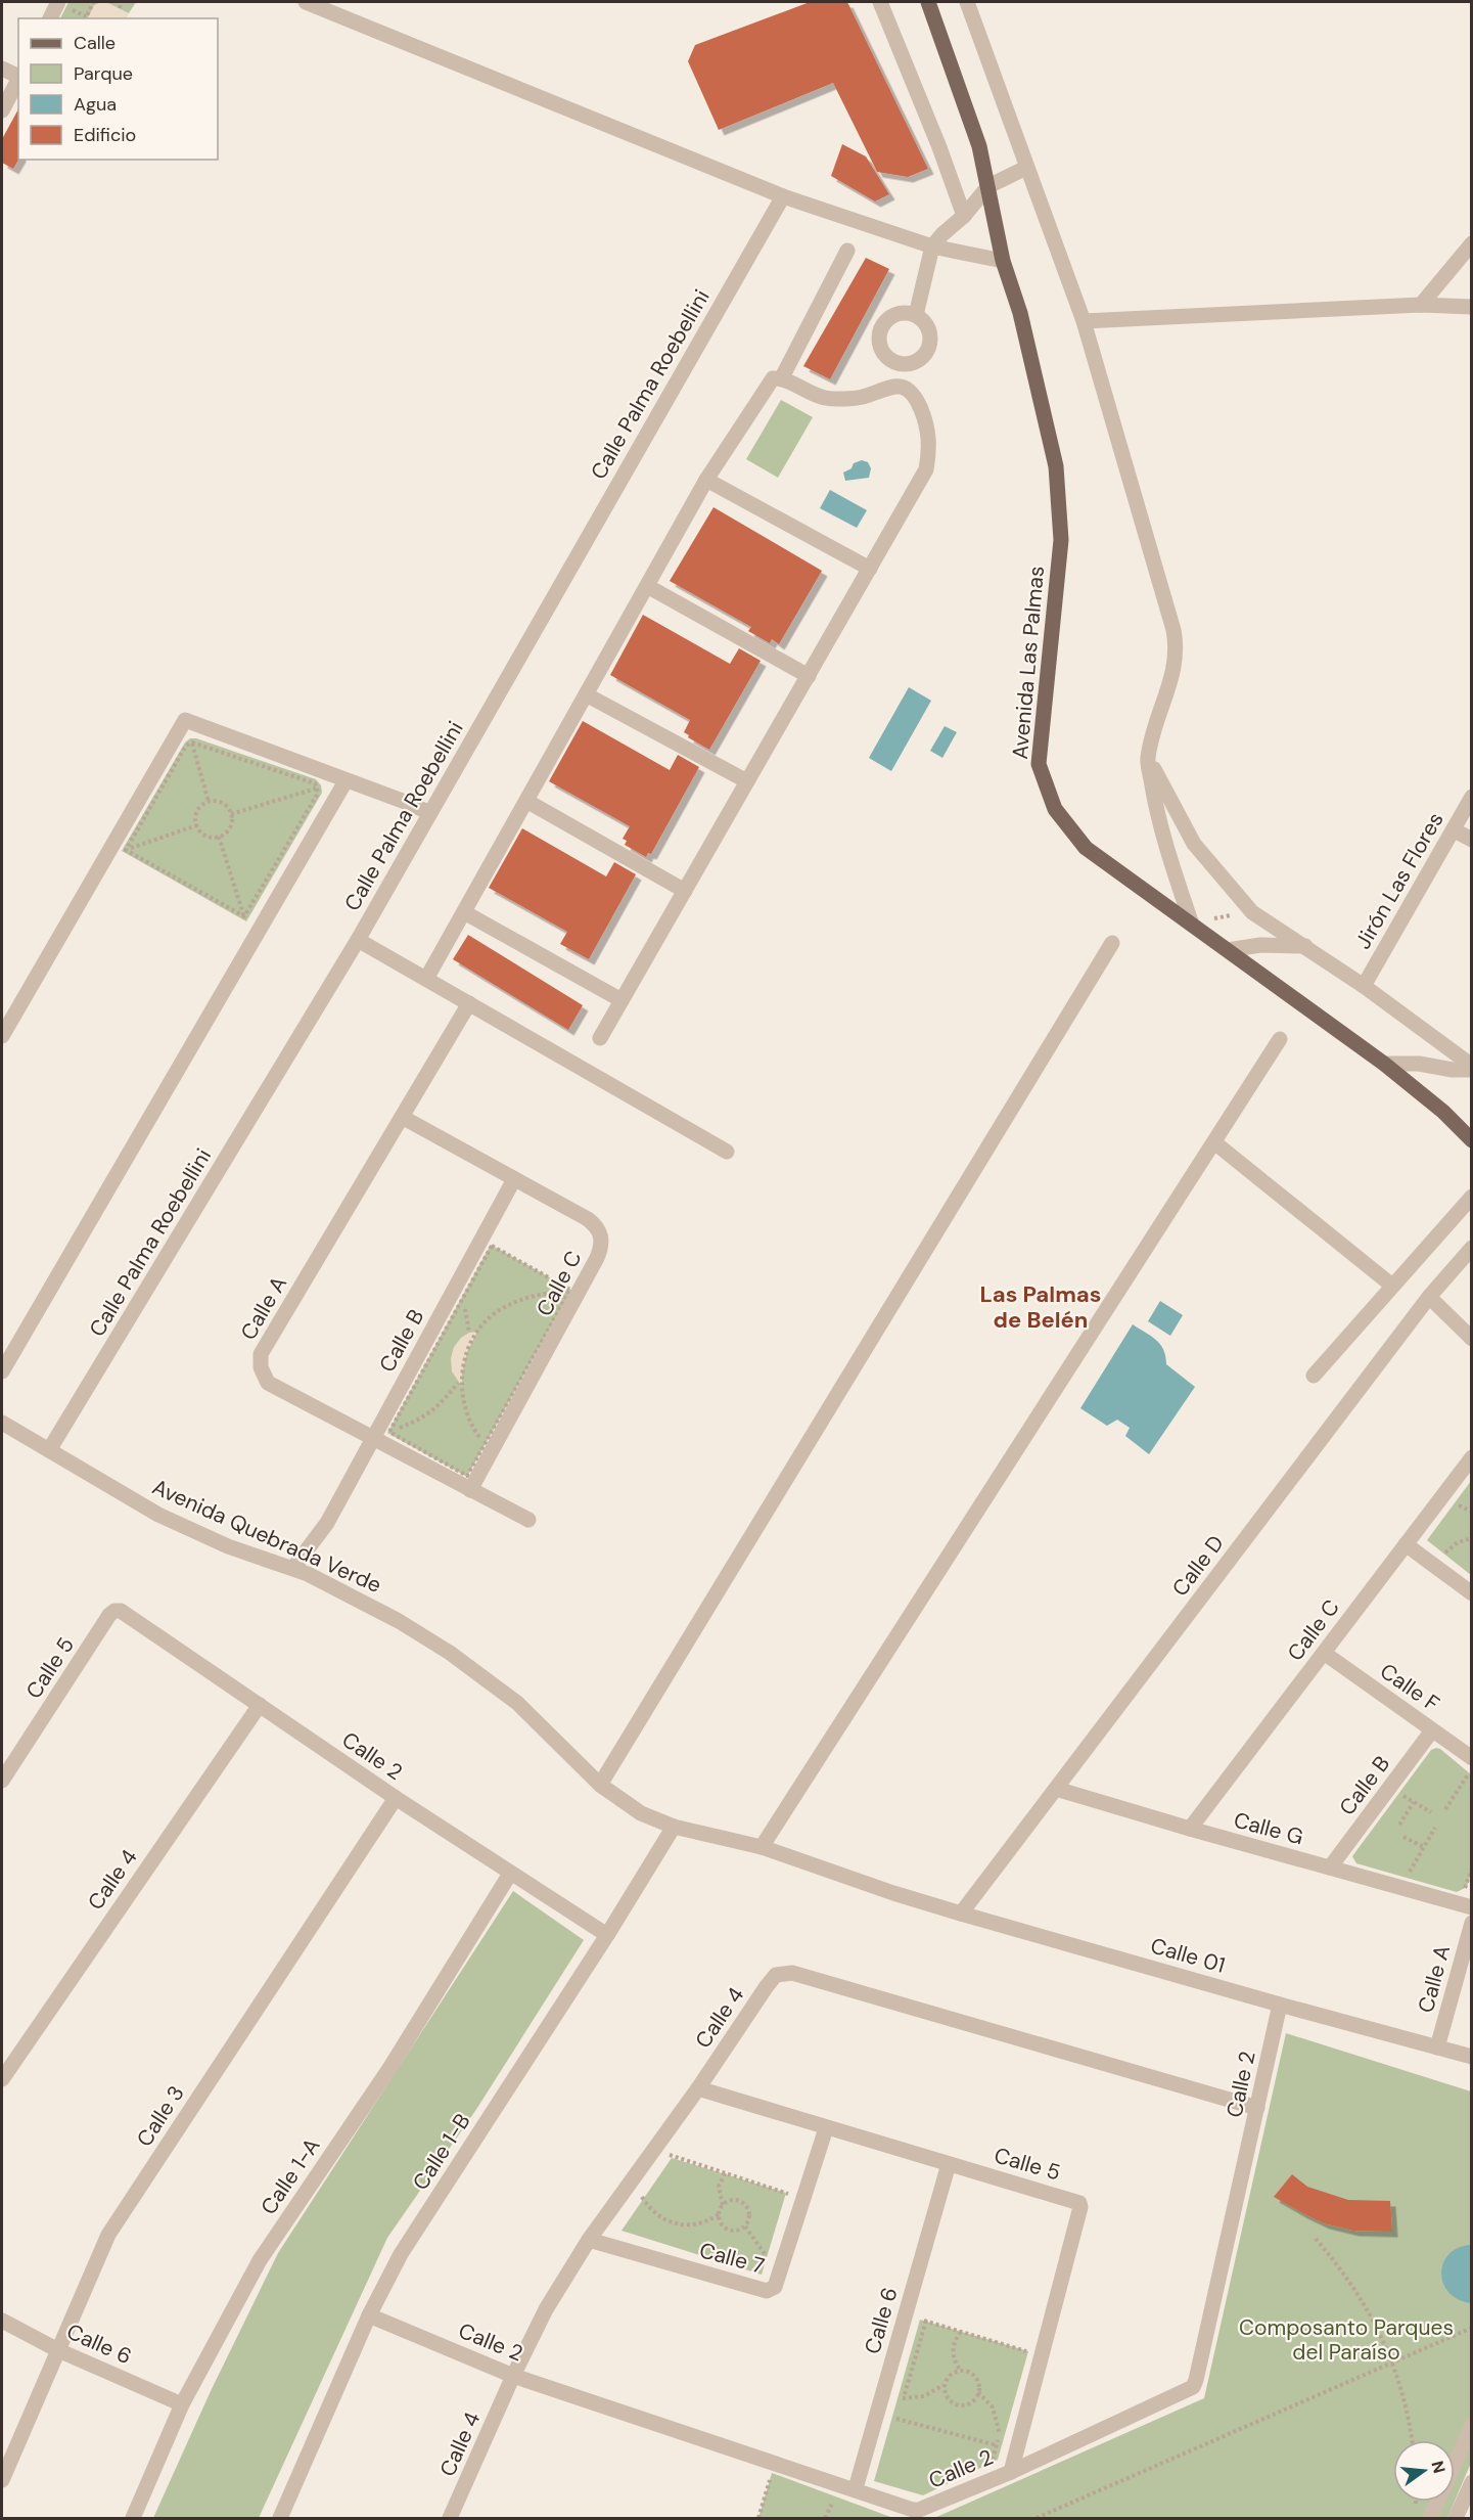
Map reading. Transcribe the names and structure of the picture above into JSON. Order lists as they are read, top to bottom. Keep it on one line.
{"streets":{"main road":["Avenida Las Palmas"],"street":["Calle Palma Roebellini","Jirón Las Flores","Calle C","Calle A","Calle B","Avenida Quebrada Verde","Calle D","Calle 5","Calle F","Calle 2","Calle G","Calle 4","Calle 01","Calle 3","Calle 1-B","Calle 1-A","Calle 7","Calle 6"]},"crossings":[["Calle Palma Roebellini","Avenida Quebrada Verde"],["Calle C","Calle A"],["Calle C","Calle B"],["Calle C","Calle F"],["Calle C","Calle G"],["Calle A","Calle B"],["Calle A","Calle 01"],["Calle B","Avenida Quebrada Verde"],["Calle B","Calle F"],["Calle B","Calle G"],["Avenida Quebrada Verde","Calle 01"],["Avenida Quebrada Verde","Calle 1-B"],["Calle D","Calle G"],["Calle D","Calle 01"],["Calle 5","Calle 2"],["Calle 5","Calle 4"],["Calle 5","Calle 7"],["Calle 5","Calle 6"],["Calle 2","Calle 4"],["Calle 2","Calle 01"],["Calle 2","Calle 3"],["Calle 2","Calle 1-B"],["Calle 2","Calle 1-A"],["Calle 2","Calle 6"],["Calle 4","Calle 7"],["Calle 3","Calle 6"],["Calle 1-A","Calle 6"]],"districts":["Las Palmas de Belén"],"parks":["Composanto Parques del Paraíso"],"legend":["Calle","Parque","Agua","Edificio"],"north":"right"}
